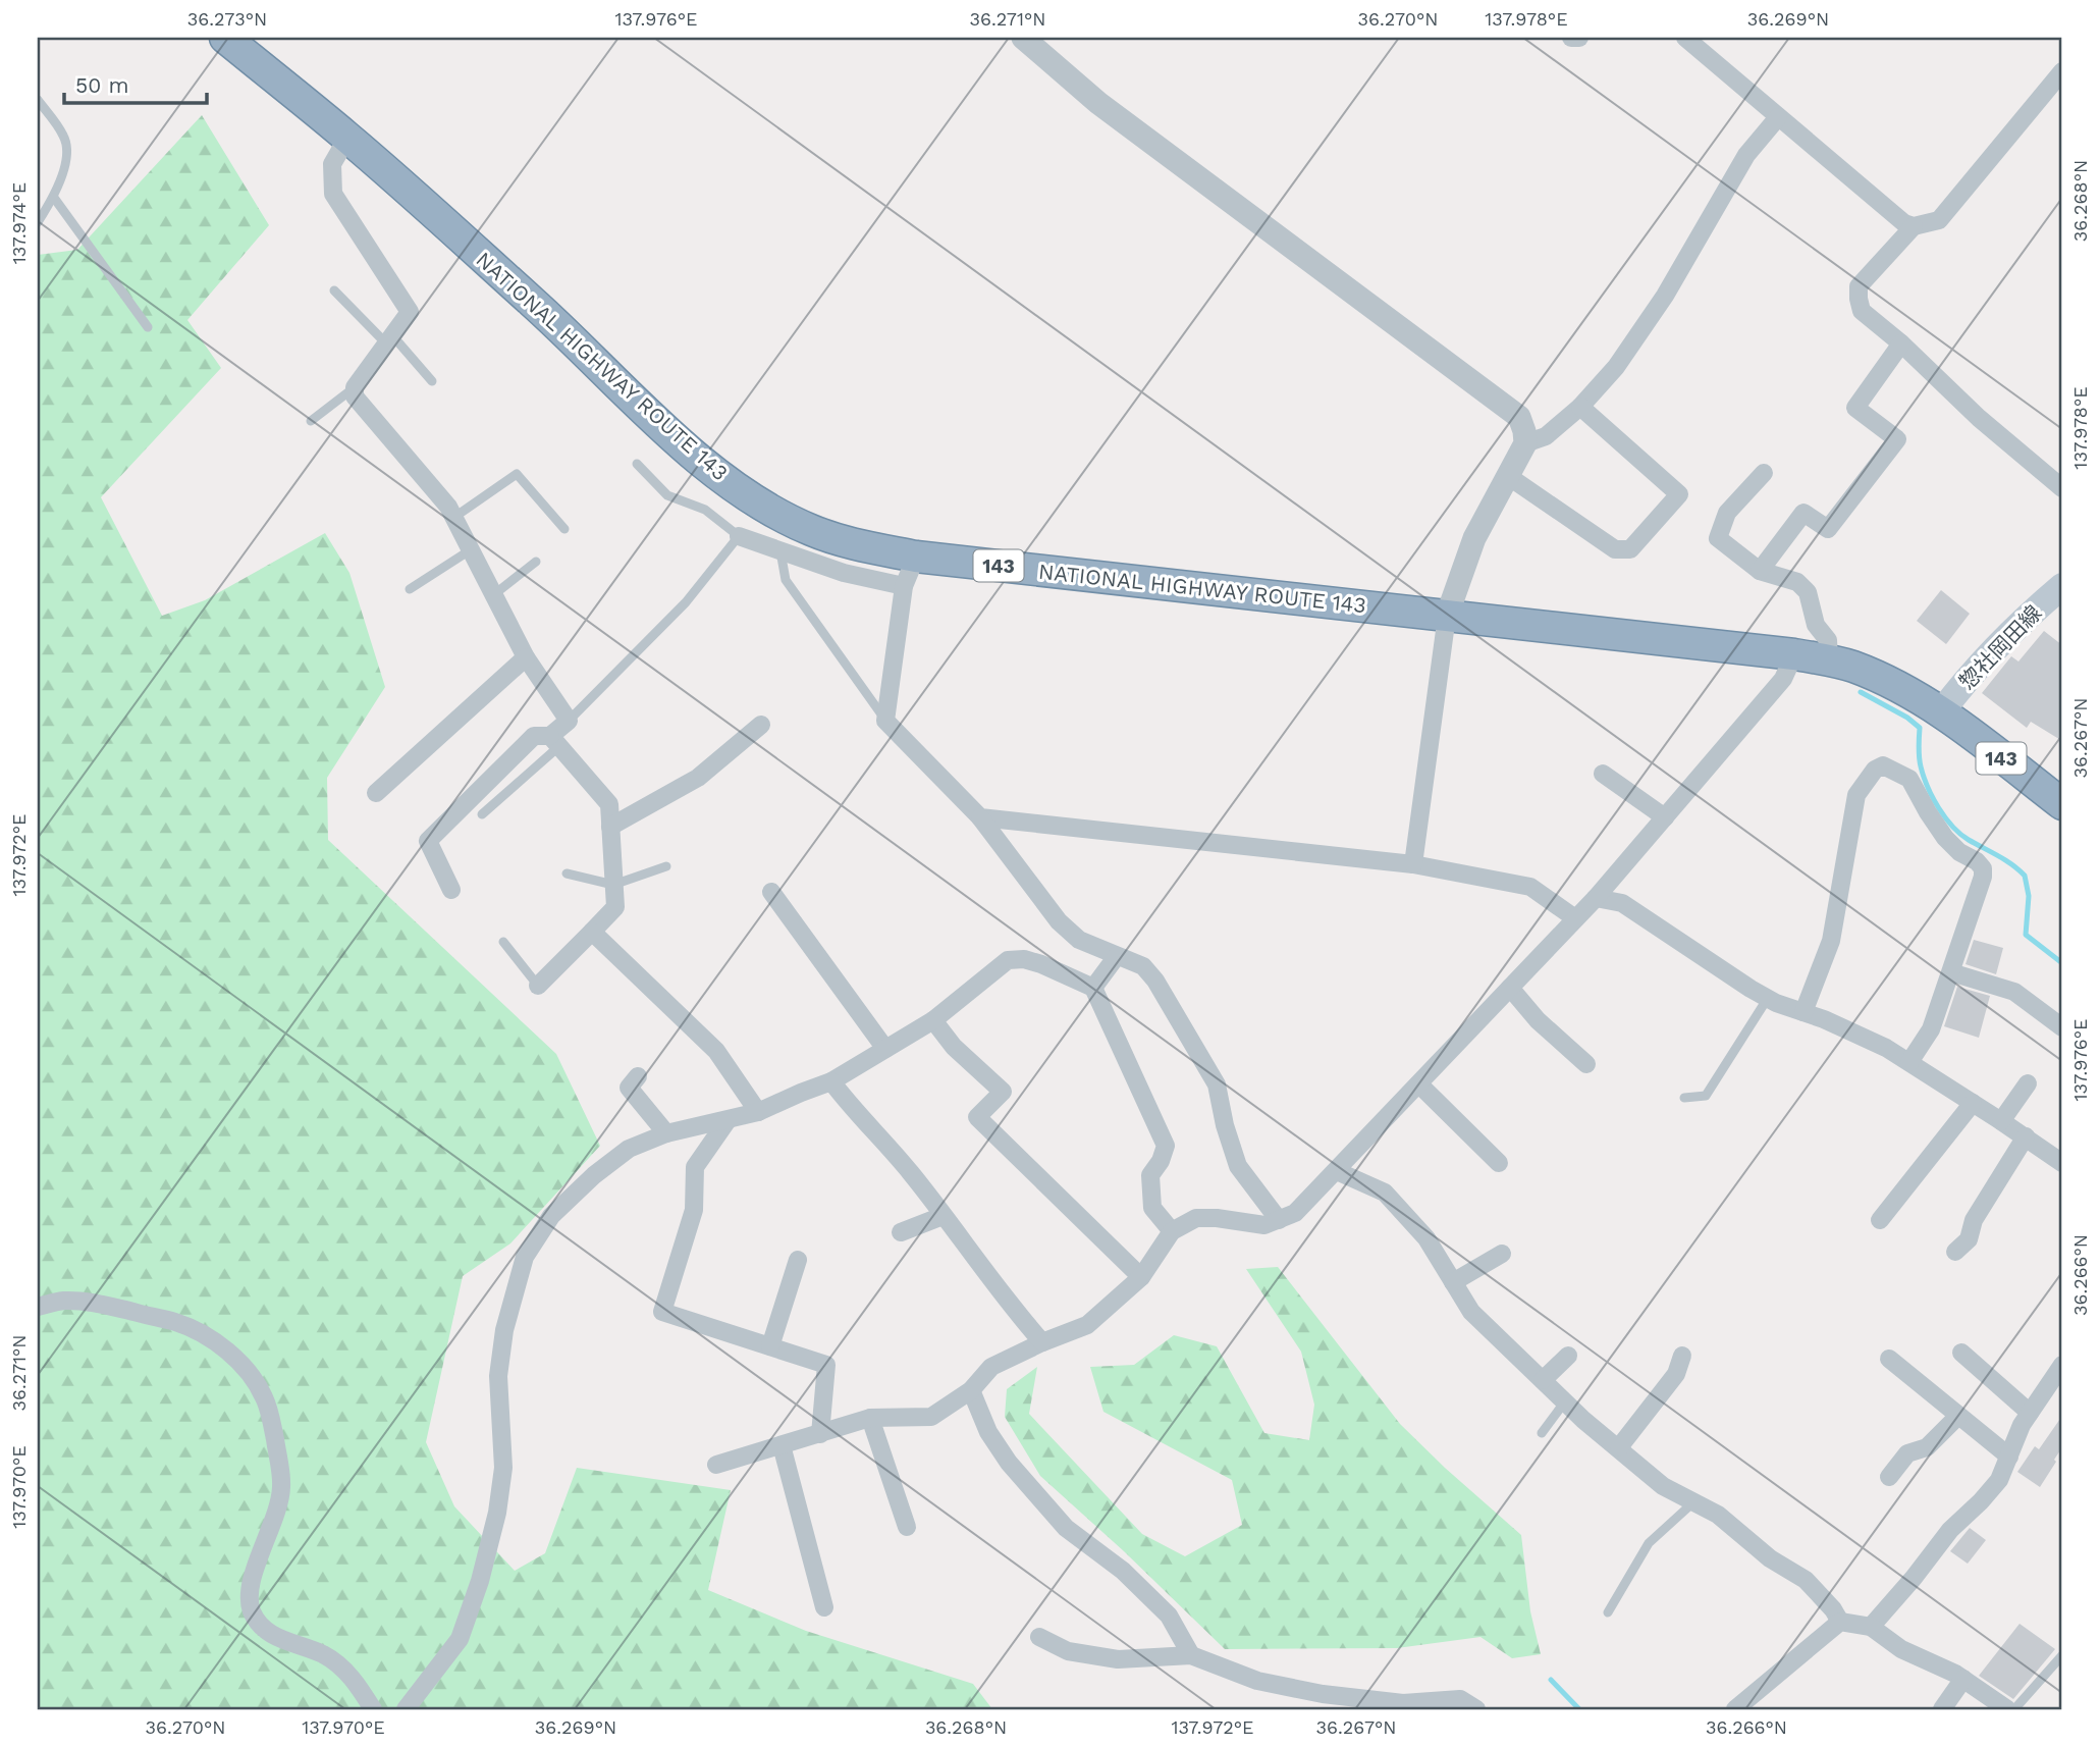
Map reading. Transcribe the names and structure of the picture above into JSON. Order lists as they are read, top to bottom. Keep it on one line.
{"streets":{"highway":["NATIONAL HIGHWAY ROUTE 143","143"],"main road":["惣社岡田線"]},"crossings":[["NATIONAL HIGHWAY ROUTE 143","惣社岡田線"]],"scale_bar":"50 m","coordinates":["36.273°N","137.976°E","36.271°N","36.270°N","137.978°E","36.269°N","36.268°N","137.974°E","36.267°N","137.972°E","36.266°N","137.970°E"]}
